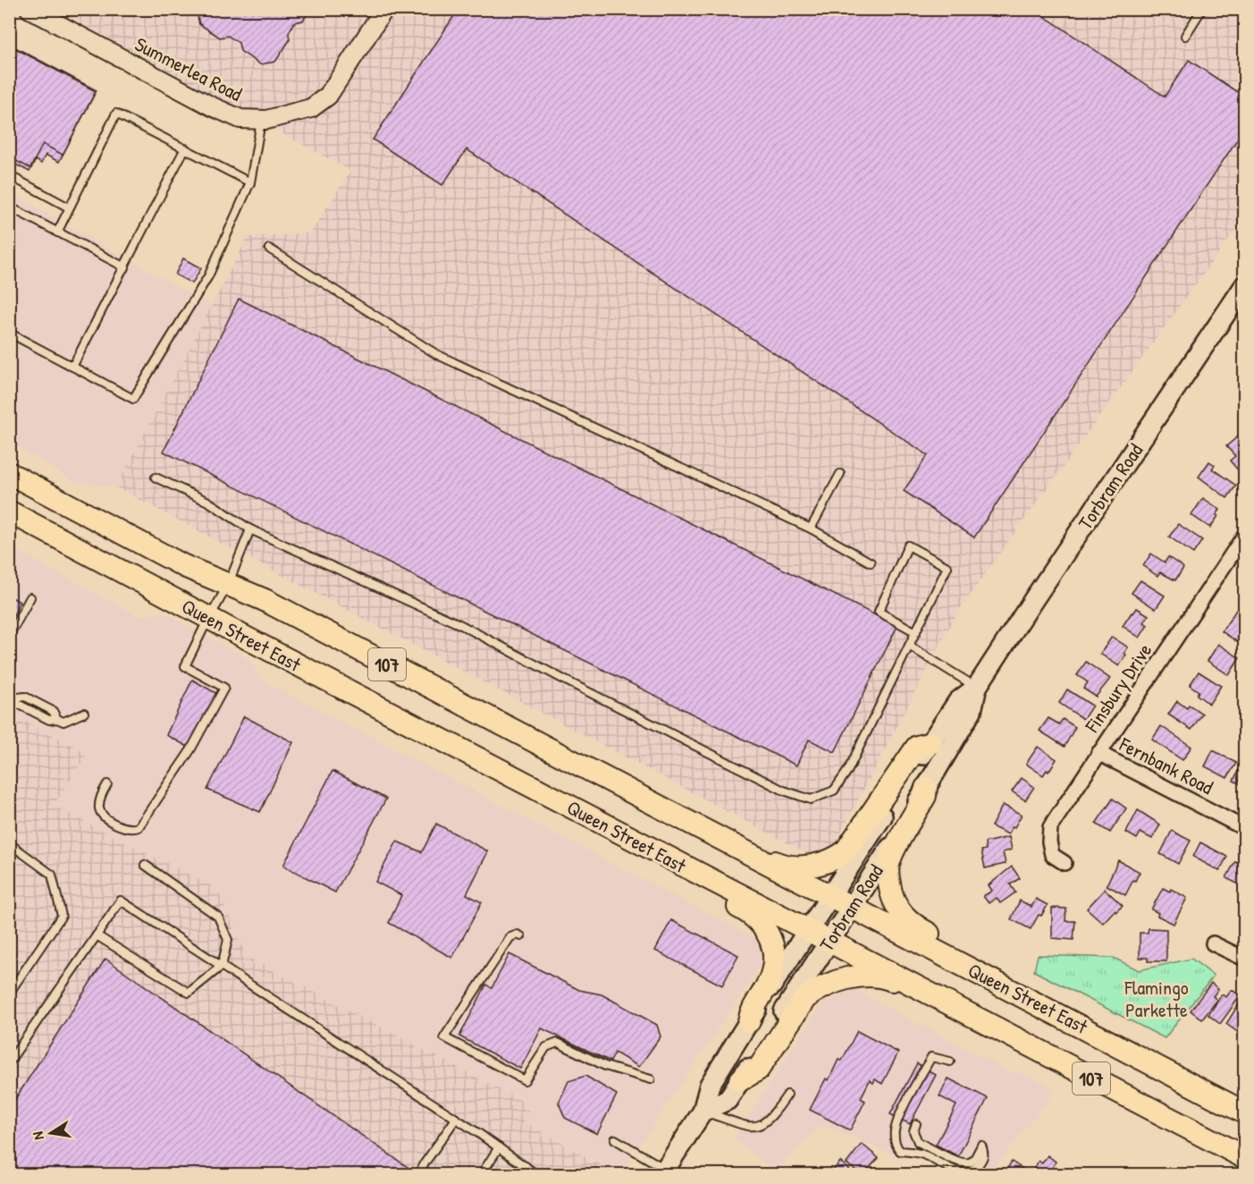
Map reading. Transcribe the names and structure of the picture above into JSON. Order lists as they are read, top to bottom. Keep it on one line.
{"streets":{"main road":["Torbram Road","Queen Street East","107"],"street":["Summerlea Road","Finsbury Drive","Fernbank Road"]},"crossings":[["Torbram Road","Queen Street East"],["Finsbury Drive","Fernbank Road"]],"parks":["Flamingo Parkette"],"north":"left"}
